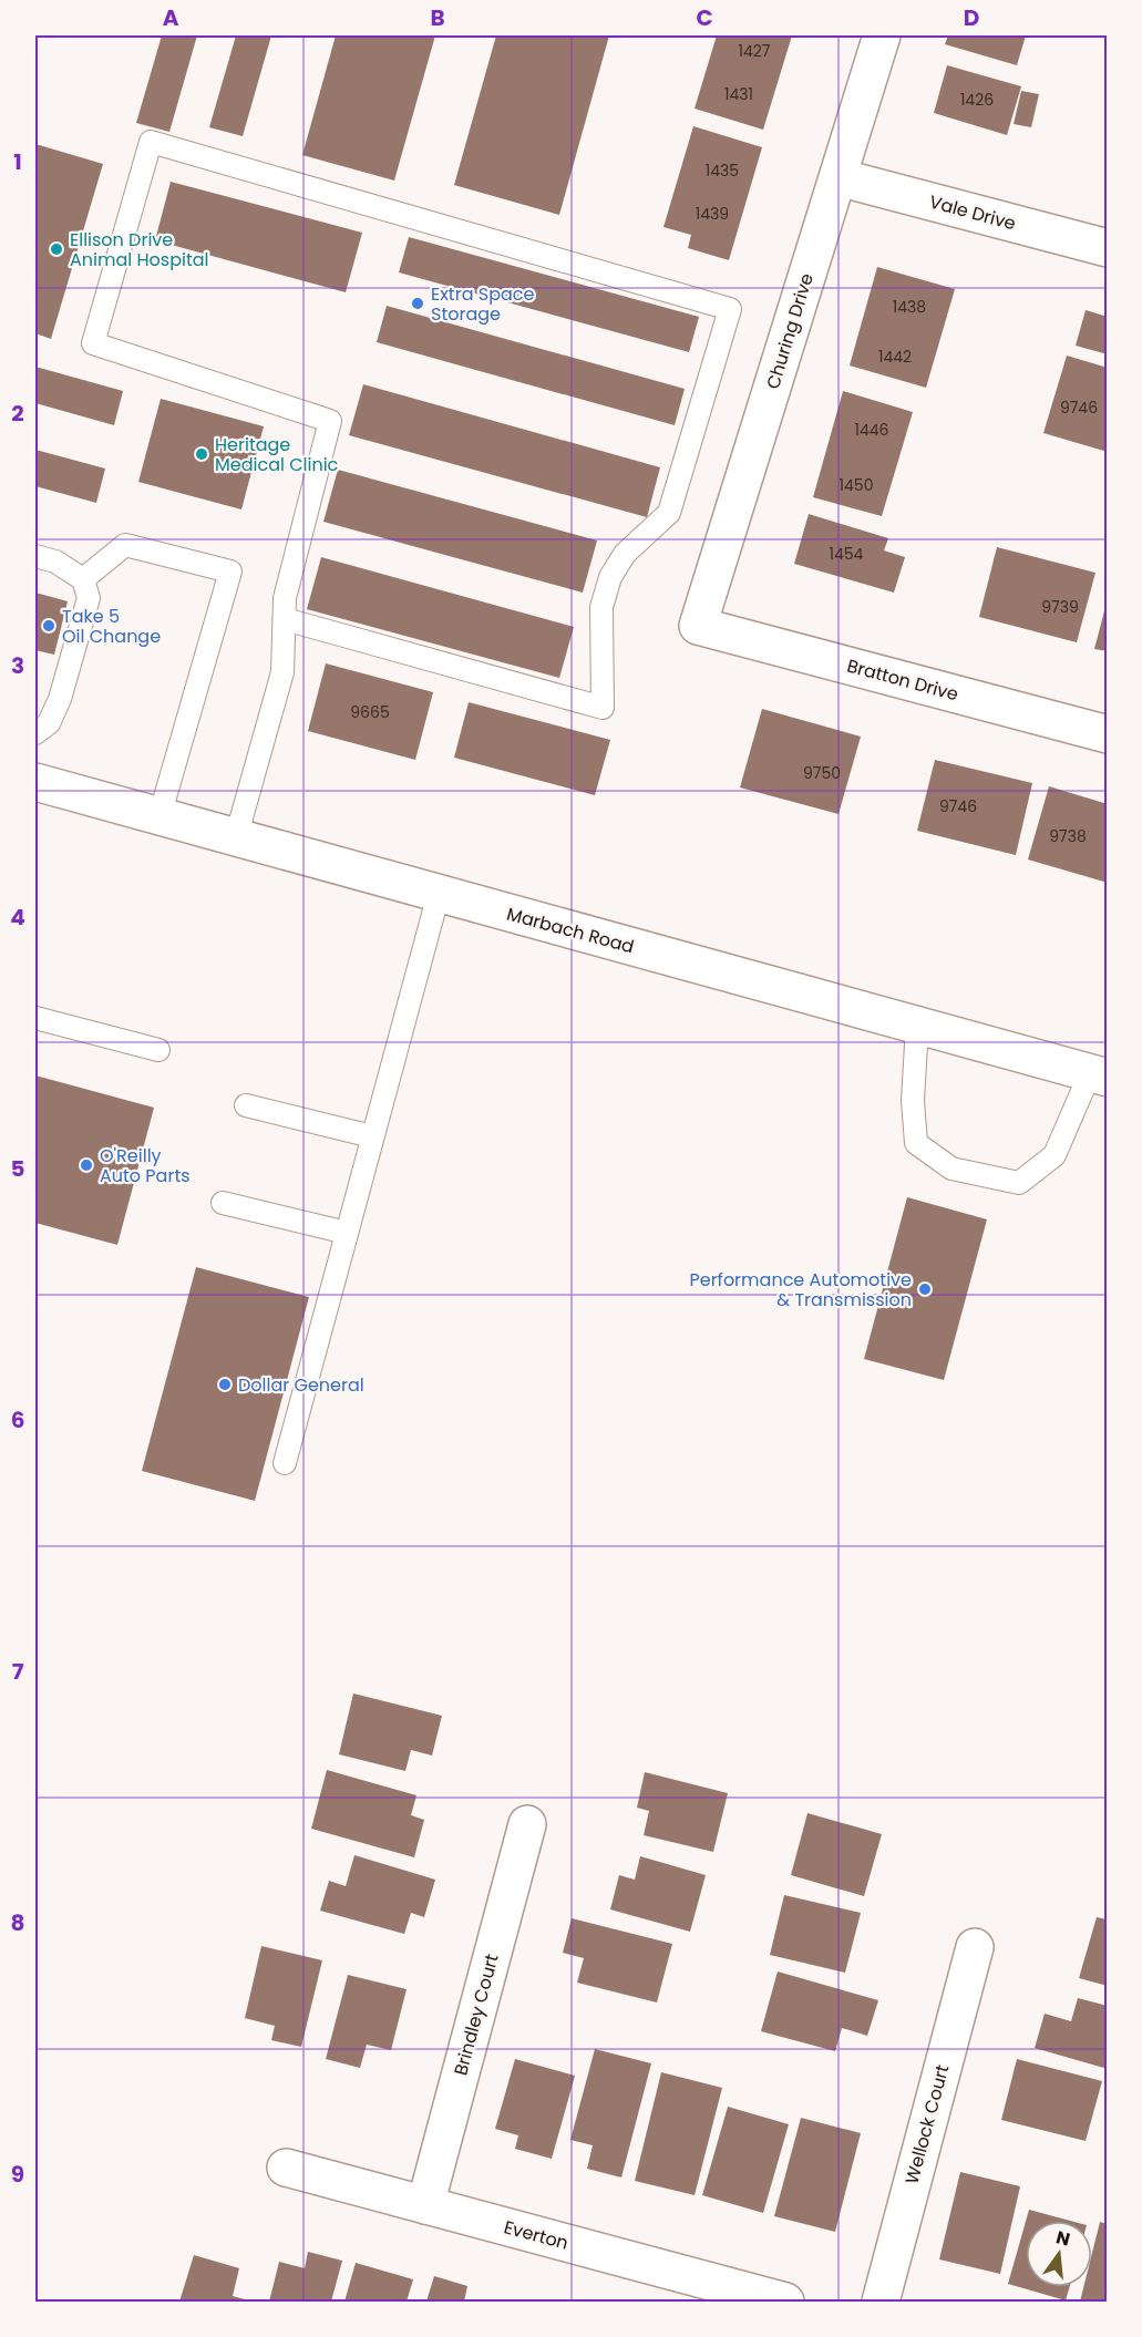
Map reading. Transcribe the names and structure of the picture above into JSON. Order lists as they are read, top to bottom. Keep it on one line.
{"streets":{"street":["Vale Drive","Churing Drive","Bratton Drive","Marbach Road","Brindley Court","Wellock Court","Everton"]},"crossings":[["Vale Drive","Churing Drive"],["Churing Drive","Bratton Drive"],["Brindley Court","Everton"]],"places":["Ellison Drive Animal Hospital","Extra Space Storage","Heritage Medical Clinic","Take 5 Oil Change","O'Reilly Auto Parts","Performance Automotive & Transmission","Dollar General"],"house_numbers":["1427","1431","1426","1435","1439","1438","1442","9746","1446","1450","1454","9739","9665","9750","9746","9738"],"north":"top","grid":{"columns":["A","B","C","D"],"rows":["1","2","3","4","5","6","7","8","9"]}}
